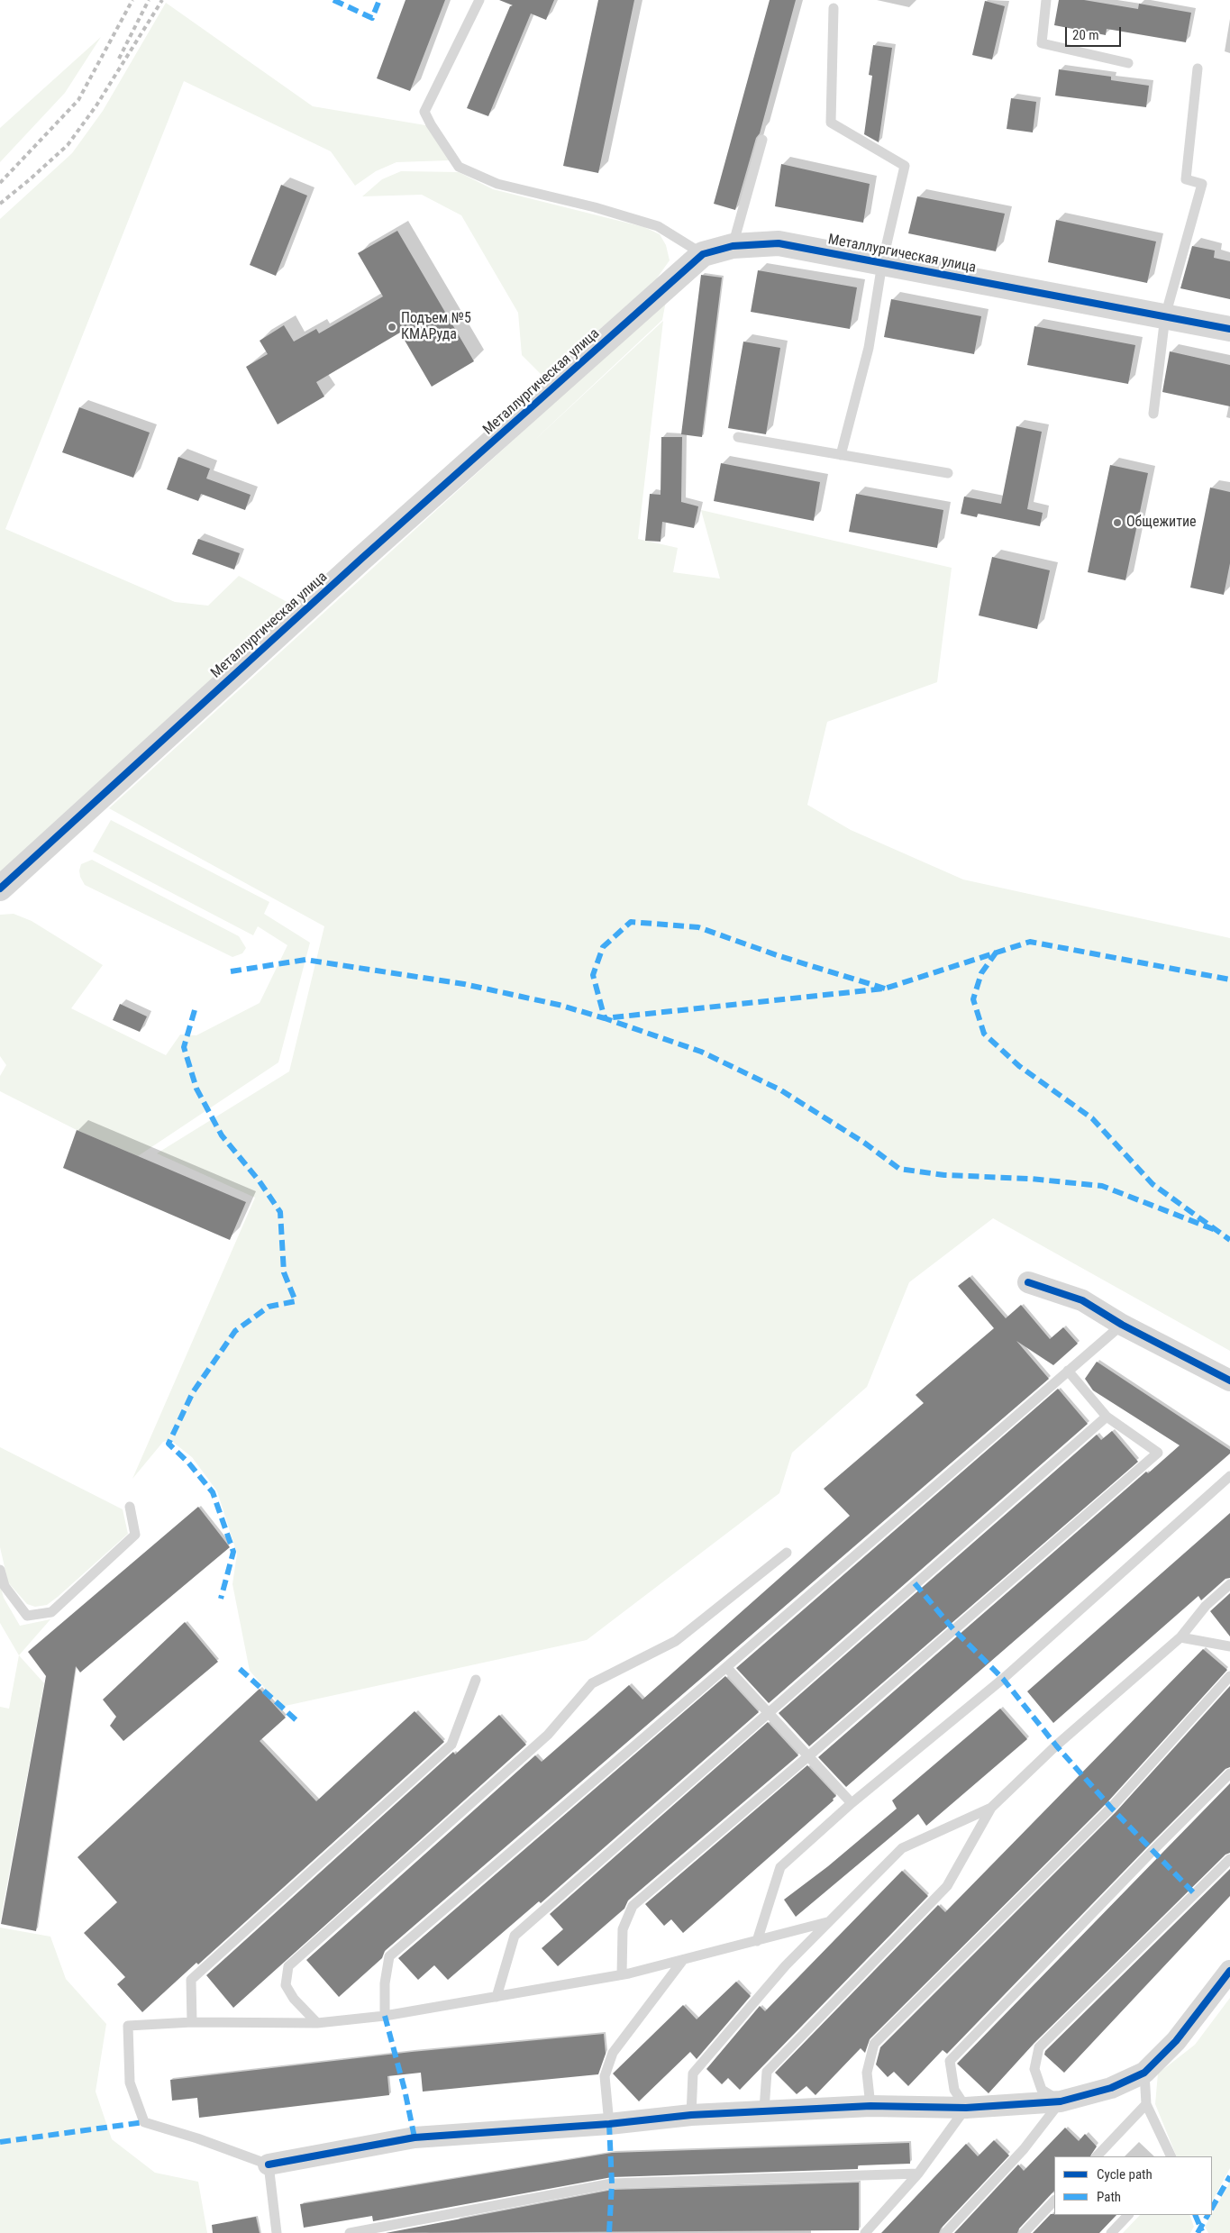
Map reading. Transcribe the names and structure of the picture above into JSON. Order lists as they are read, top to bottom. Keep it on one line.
{"streets":{"street":["Металлургическая улица"]},"places":["Подъем №5 КМАРуда","Общежитие"],"legend":["Cycle path","Path"],"scale_bar":"20 m"}
